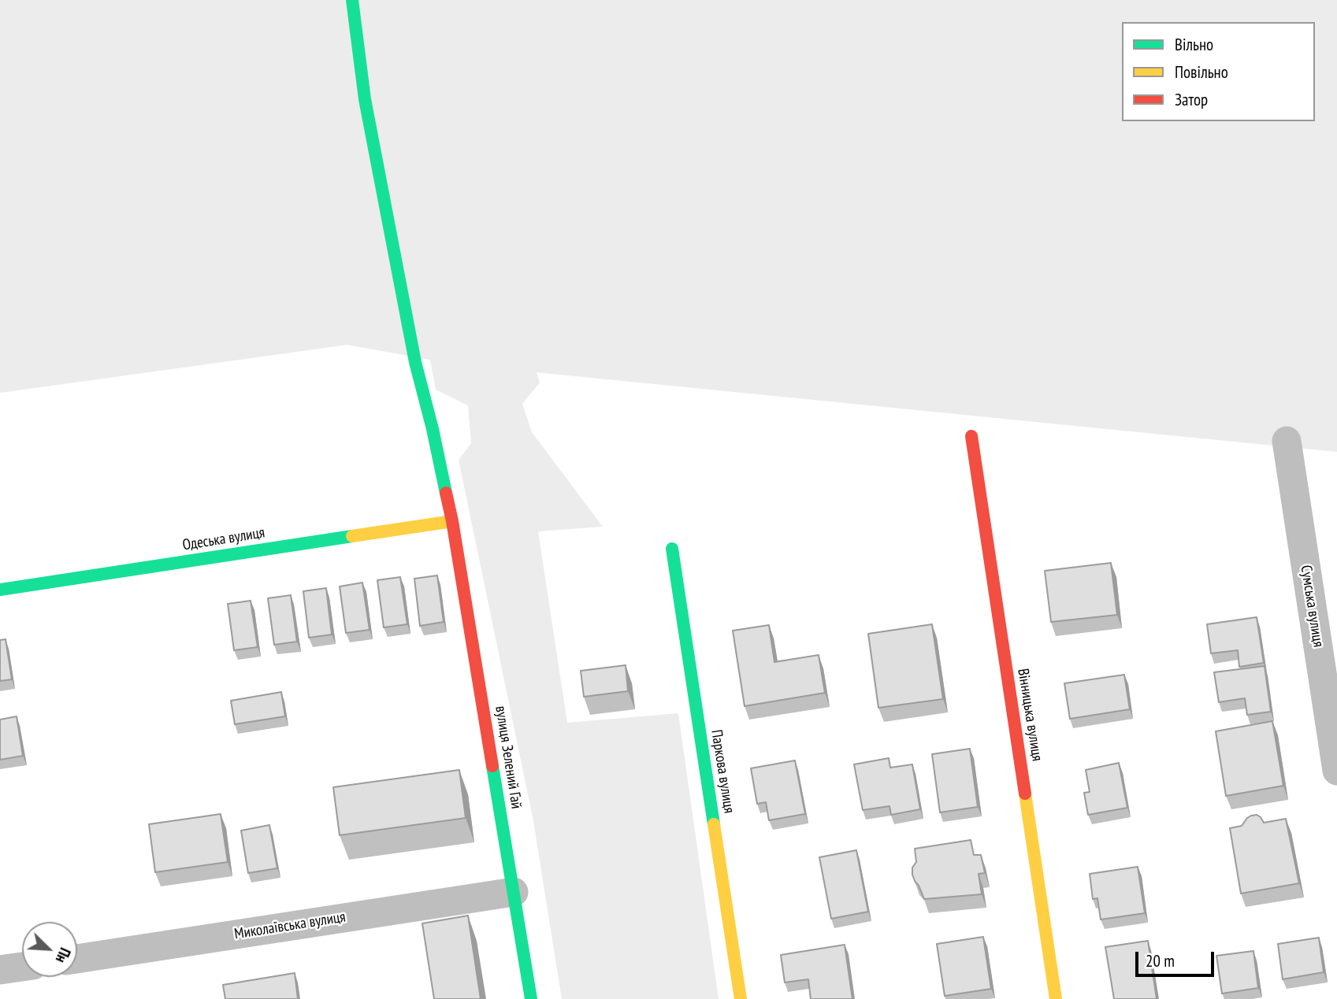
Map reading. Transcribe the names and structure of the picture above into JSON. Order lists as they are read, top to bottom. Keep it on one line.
{"streets":{"street":["Одеська вулиця","Сумська вулиця","Вінницька вулиця","вулиця Зелений Гай","Паркова вулиця","Миколаївська вулиця"]},"crossings":[["Одеська вулиця","вулиця Зелений Гай"],["вулиця Зелений Гай","Миколаївська вулиця"]],"legend":["Вільно","Повільно","Затор"],"scale_bar":"20 m","north":"bottom right"}
